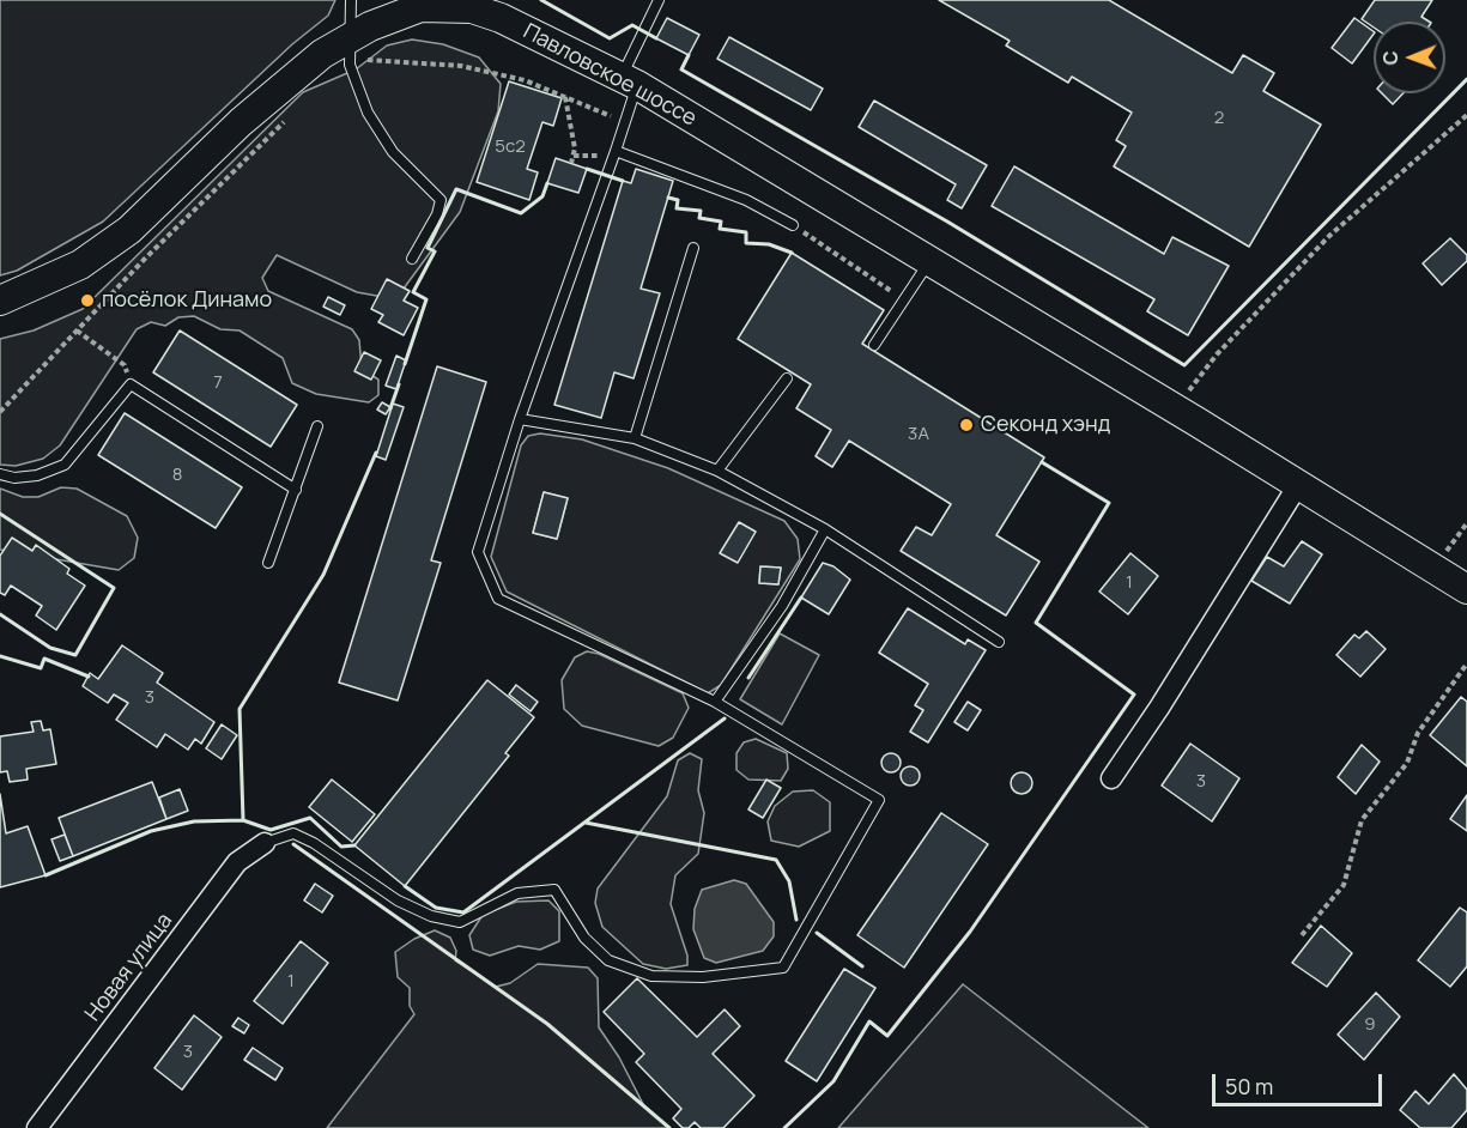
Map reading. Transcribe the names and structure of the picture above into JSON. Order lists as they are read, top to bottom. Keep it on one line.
{"streets":{"main road":["Павловское шоссе"],"street":["Новая улица"]},"places":["посёлок Динамо","Секонд хэнд"],"house_numbers":["2","5с2","7","3А","8","1","3","3","1","9","3"],"scale_bar":"50 m","north":"left"}
